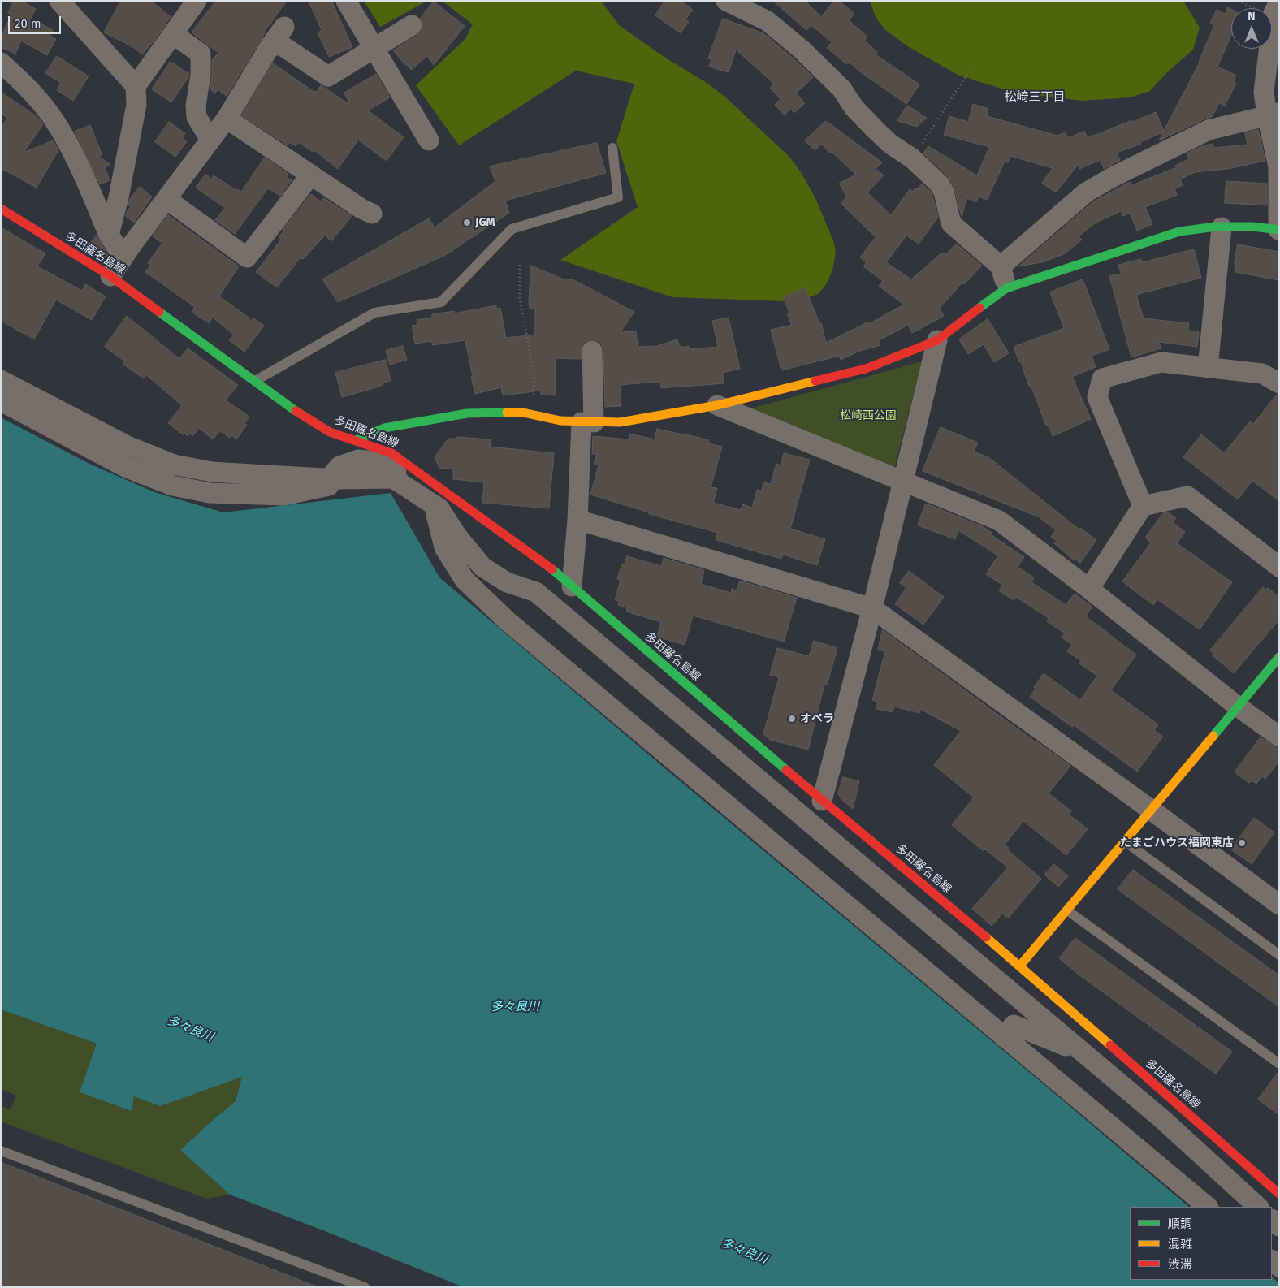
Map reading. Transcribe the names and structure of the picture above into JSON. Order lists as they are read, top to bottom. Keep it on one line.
{"streets":{"main road":["多田羅名島線"]},"districts":["松崎三丁目"],"water":["多々良川"],"parks":["松崎西公園"],"places":["JGM","オペラ","たまごハウス福岡東店"],"legend":["順調","混雑","渋滞"],"scale_bar":"20 m","north":"top"}
